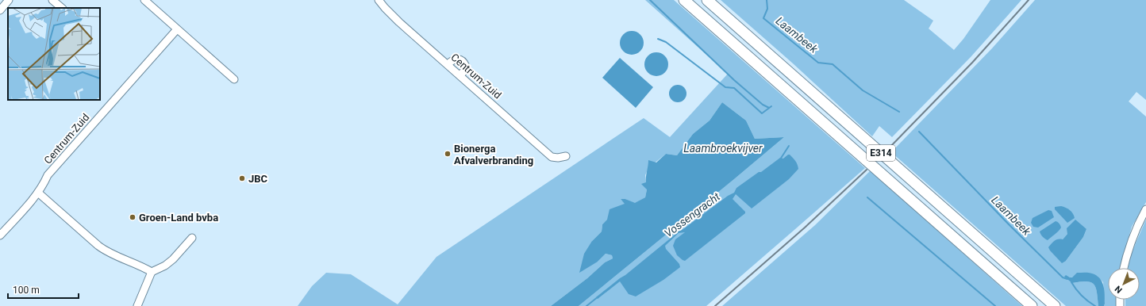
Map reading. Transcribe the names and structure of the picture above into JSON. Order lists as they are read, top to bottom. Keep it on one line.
{"streets":{"highway":["E314"],"street":["Centrum-Zuid"]},"water":["Laambeek","Laambroekvijver","Vossengracht"],"places":["Bionerga Afvalverbranding","JBC","Groen-Land bvba"],"scale_bar":"100 m","north":"bottom left"}
